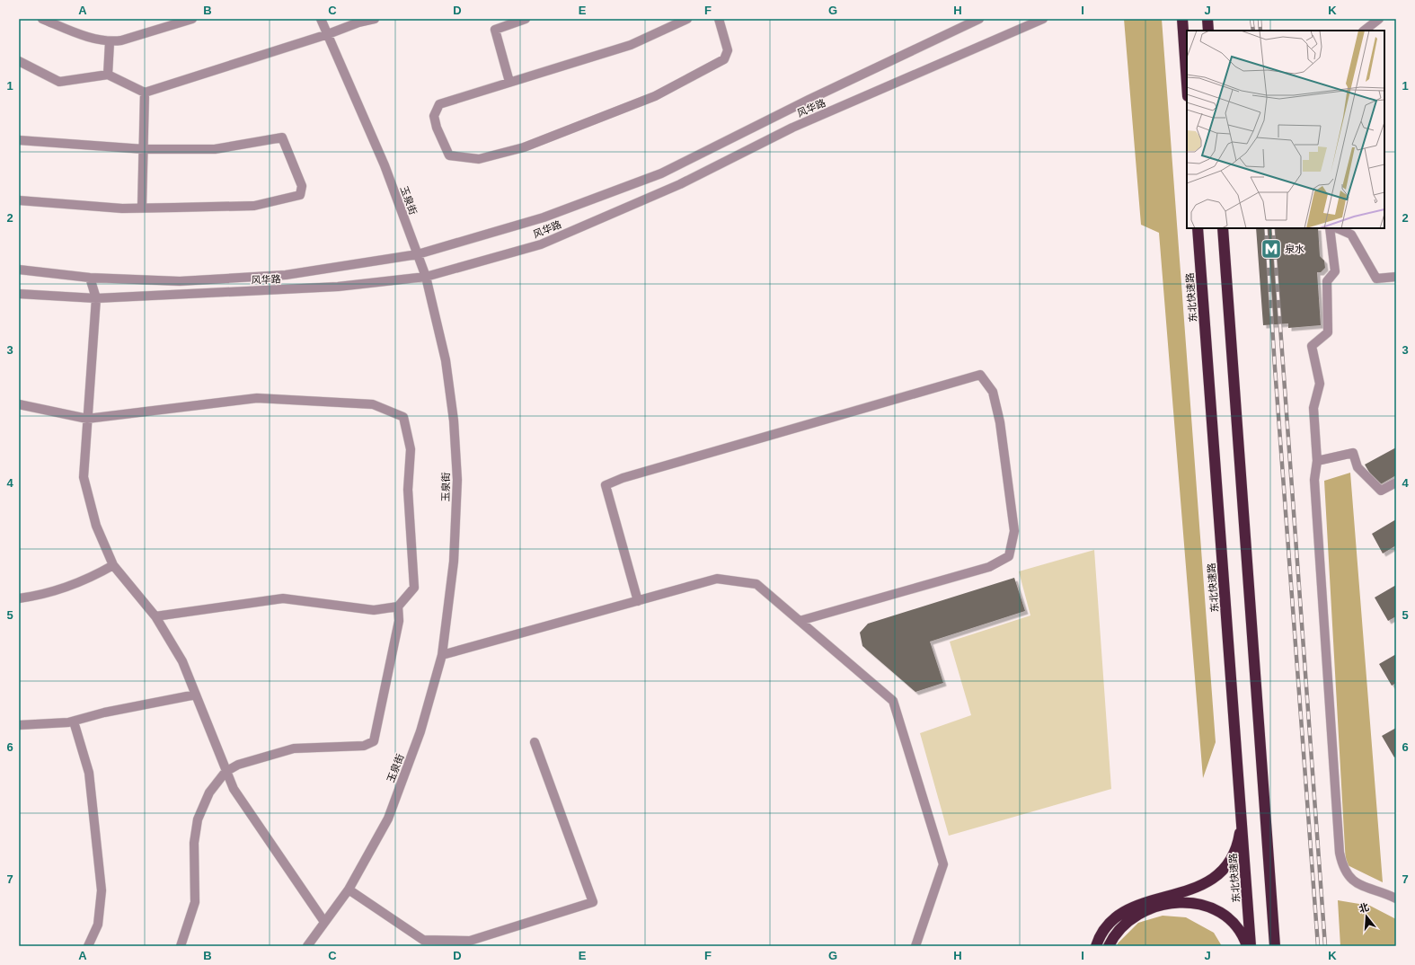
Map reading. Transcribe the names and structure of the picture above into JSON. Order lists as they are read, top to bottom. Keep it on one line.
{"streets":{"highway":["东北快速路"],"street":["风华路","玉泉街"]},"crossings":[["风华路","玉泉街"]],"places":{"metro station":["泉水"]},"north":"top","grid":{"columns":["A","B","C","D","E","F","G","H","I","J","K"],"rows":["1","2","3","4","5","6","7"]}}
